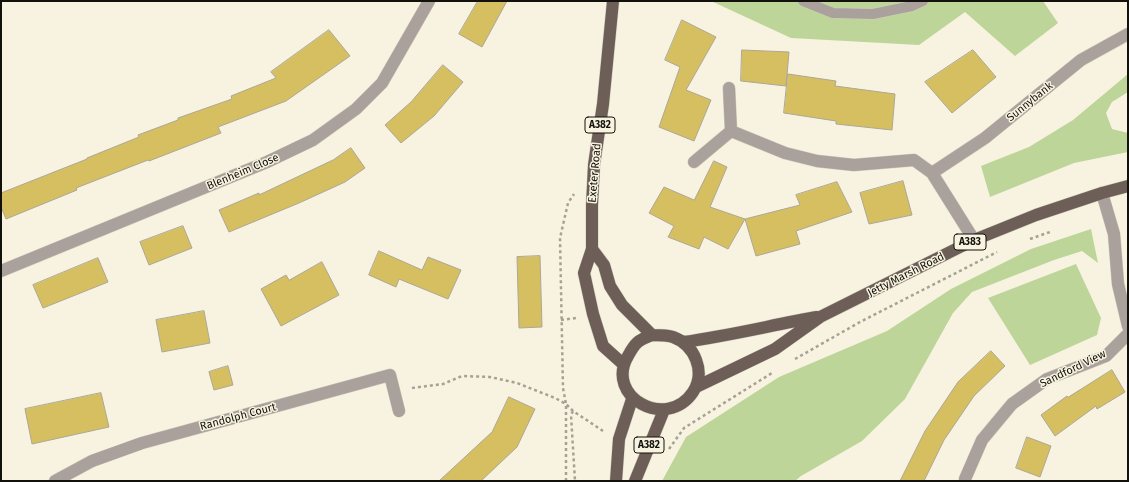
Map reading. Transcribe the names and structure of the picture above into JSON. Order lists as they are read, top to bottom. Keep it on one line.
{"streets":{"main road":["A382","Exeter Road","A383","Jetty Marsh Road"],"street":["Sunnybank","Blenheim Close","Sandford View","Randolph Court"]},"crossings":[["A382","Exeter Road"],["A382","Jetty Marsh Road"],["Exeter Road","Jetty Marsh Road"]]}
